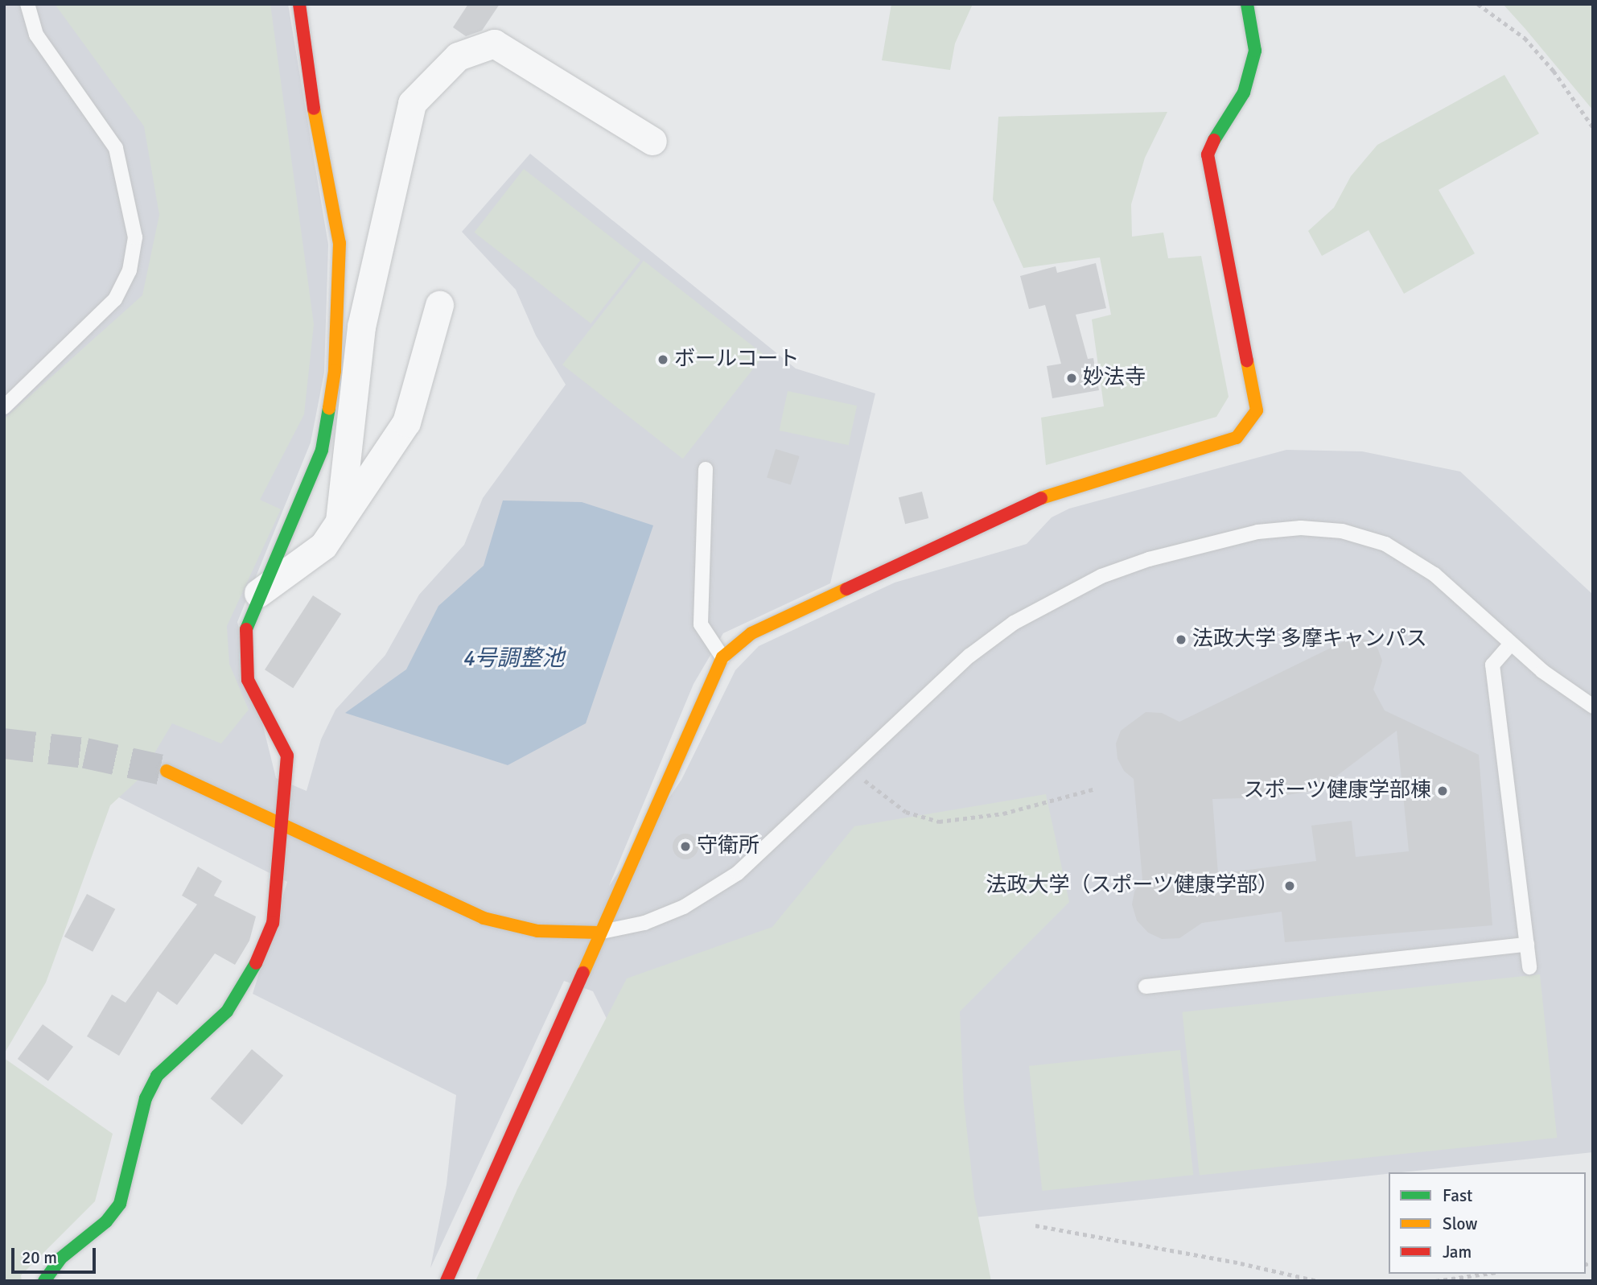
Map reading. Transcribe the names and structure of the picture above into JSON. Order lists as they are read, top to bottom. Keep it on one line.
{"water":["4号調整池"],"places":["ボールコート","妙法寺","法政大学 多摩キャンパス","スポーツ健康学部棟","守衛所","法政大学（スポーツ健康学部）"],"legend":["Fast","Slow","Jam"],"scale_bar":"20 m"}
